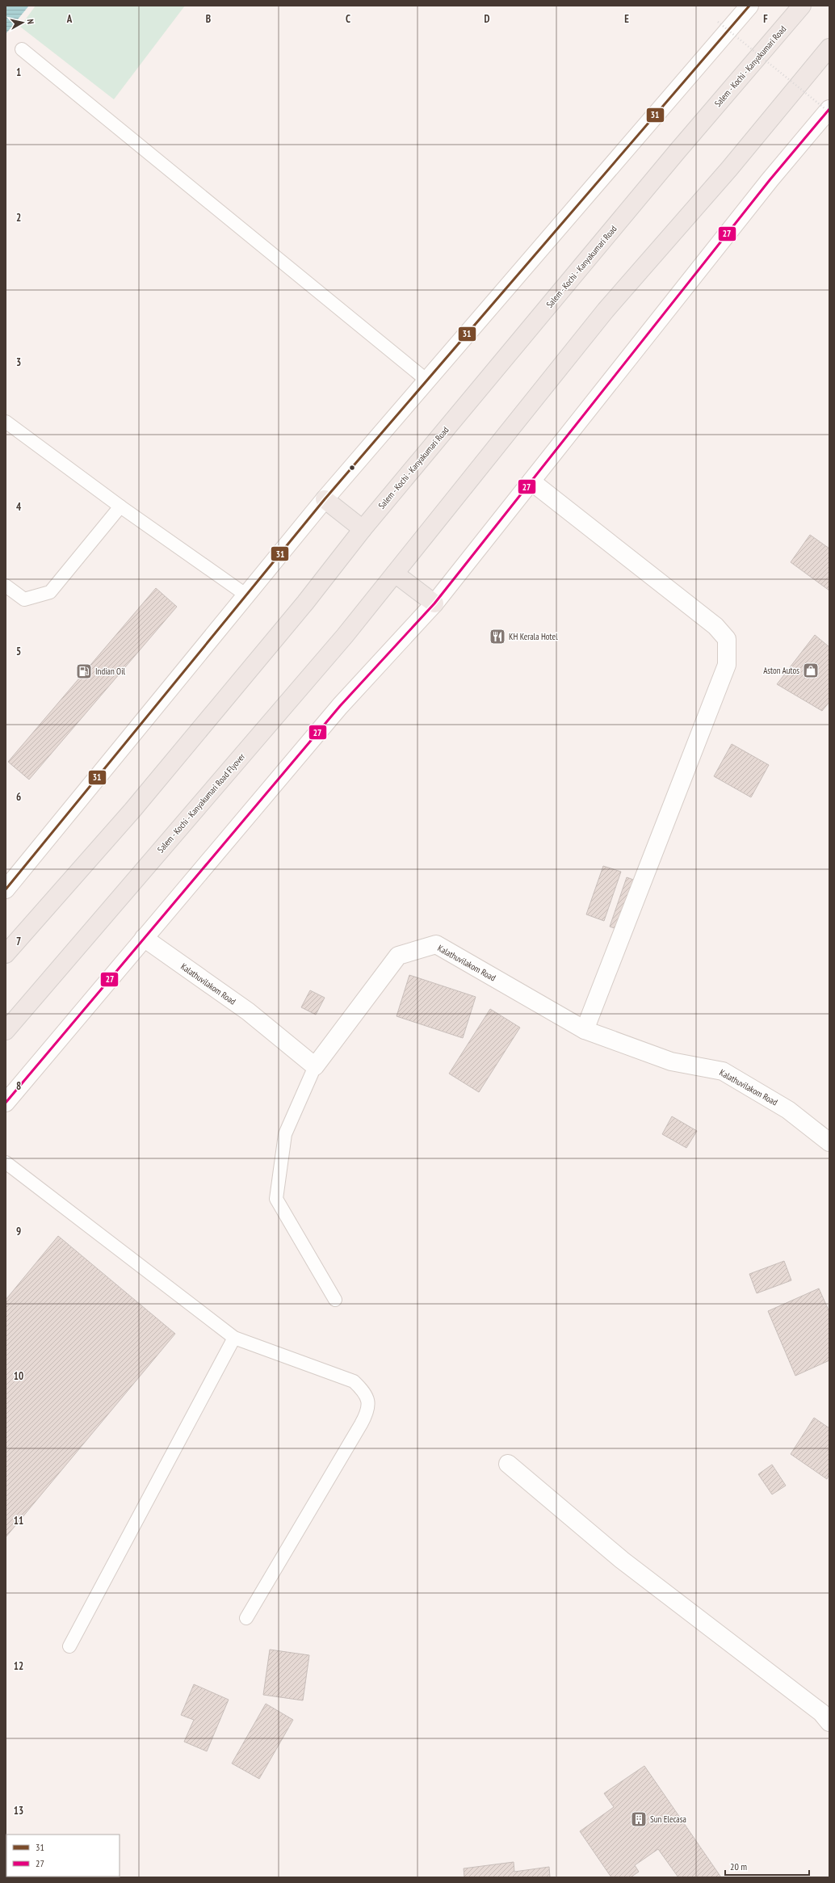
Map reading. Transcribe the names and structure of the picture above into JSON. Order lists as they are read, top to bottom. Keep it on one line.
{"streets":{"highway":["Salem - Kochi - Kanyakumari Road","Salem - Kochi - Kanyakumari Road Flyover"],"street":["Kalathuvilakom Road"]},"places":{"restaurant":["KH Kerala Hotel"],"shop":["Aston Autos"],"fuel station":["Indian Oil"],"building":["Sun Elecasa"]},"lines":["transit line 31","transit line 27"],"legend":["31","27"],"scale_bar":"20 m","north":"right","grid":{"columns":["A","B","C","D","E","F"],"rows":["1","2","3","4","5","6","7","8","9","10","11","12","13"]}}
